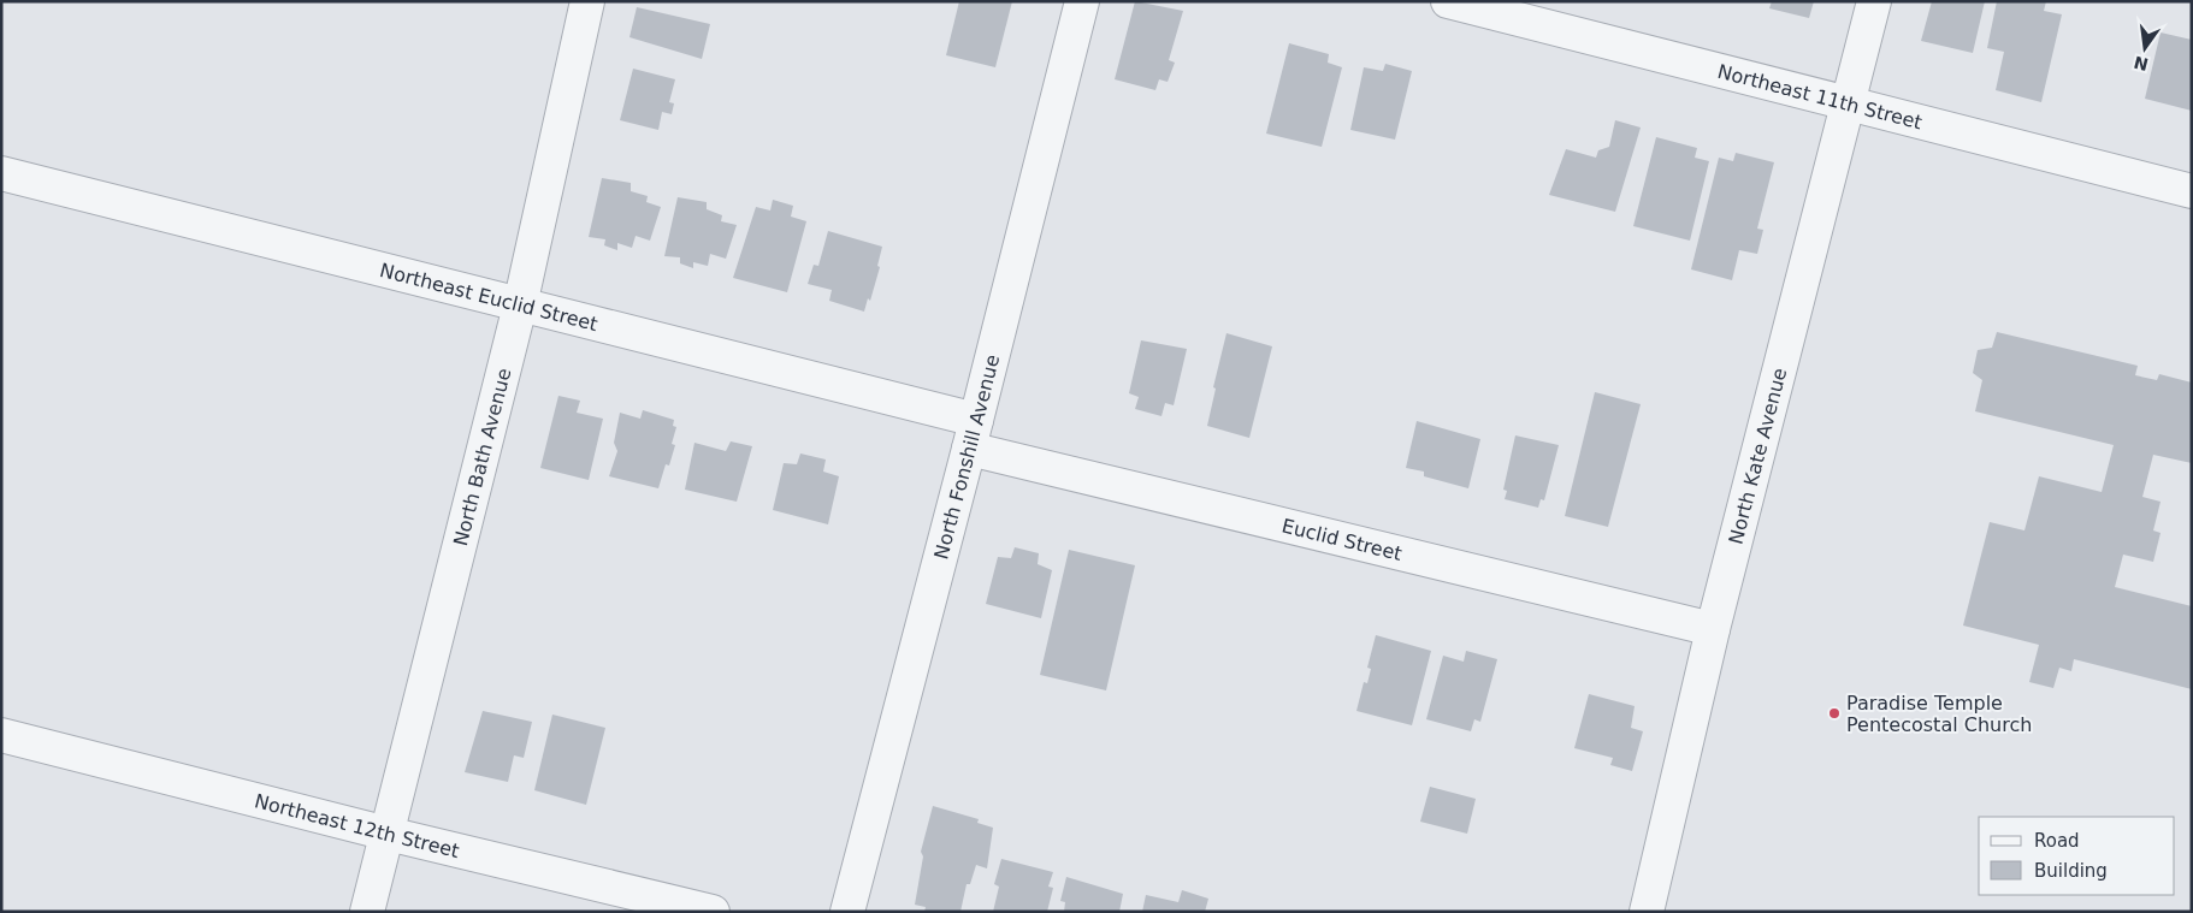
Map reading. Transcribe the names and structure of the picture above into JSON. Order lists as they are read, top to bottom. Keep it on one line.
{"streets":{"street":["Northeast 11th Street","Northeast Euclid Street","North Kate Avenue","North Bath Avenue","North Fonshill Avenue","Euclid Street","Northeast 12th Street"]},"crossings":[["Northeast 11th Street","North Kate Avenue"],["Northeast Euclid Street","North Bath Avenue"],["Northeast Euclid Street","North Fonshill Avenue"],["Northeast Euclid Street","Euclid Street"],["North Kate Avenue","Euclid Street"],["North Bath Avenue","Northeast 12th Street"],["North Fonshill Avenue","Euclid Street"]],"places":["Paradise Temple Pentecostal Church"],"legend":["Road","Building"],"north":"bottom"}
